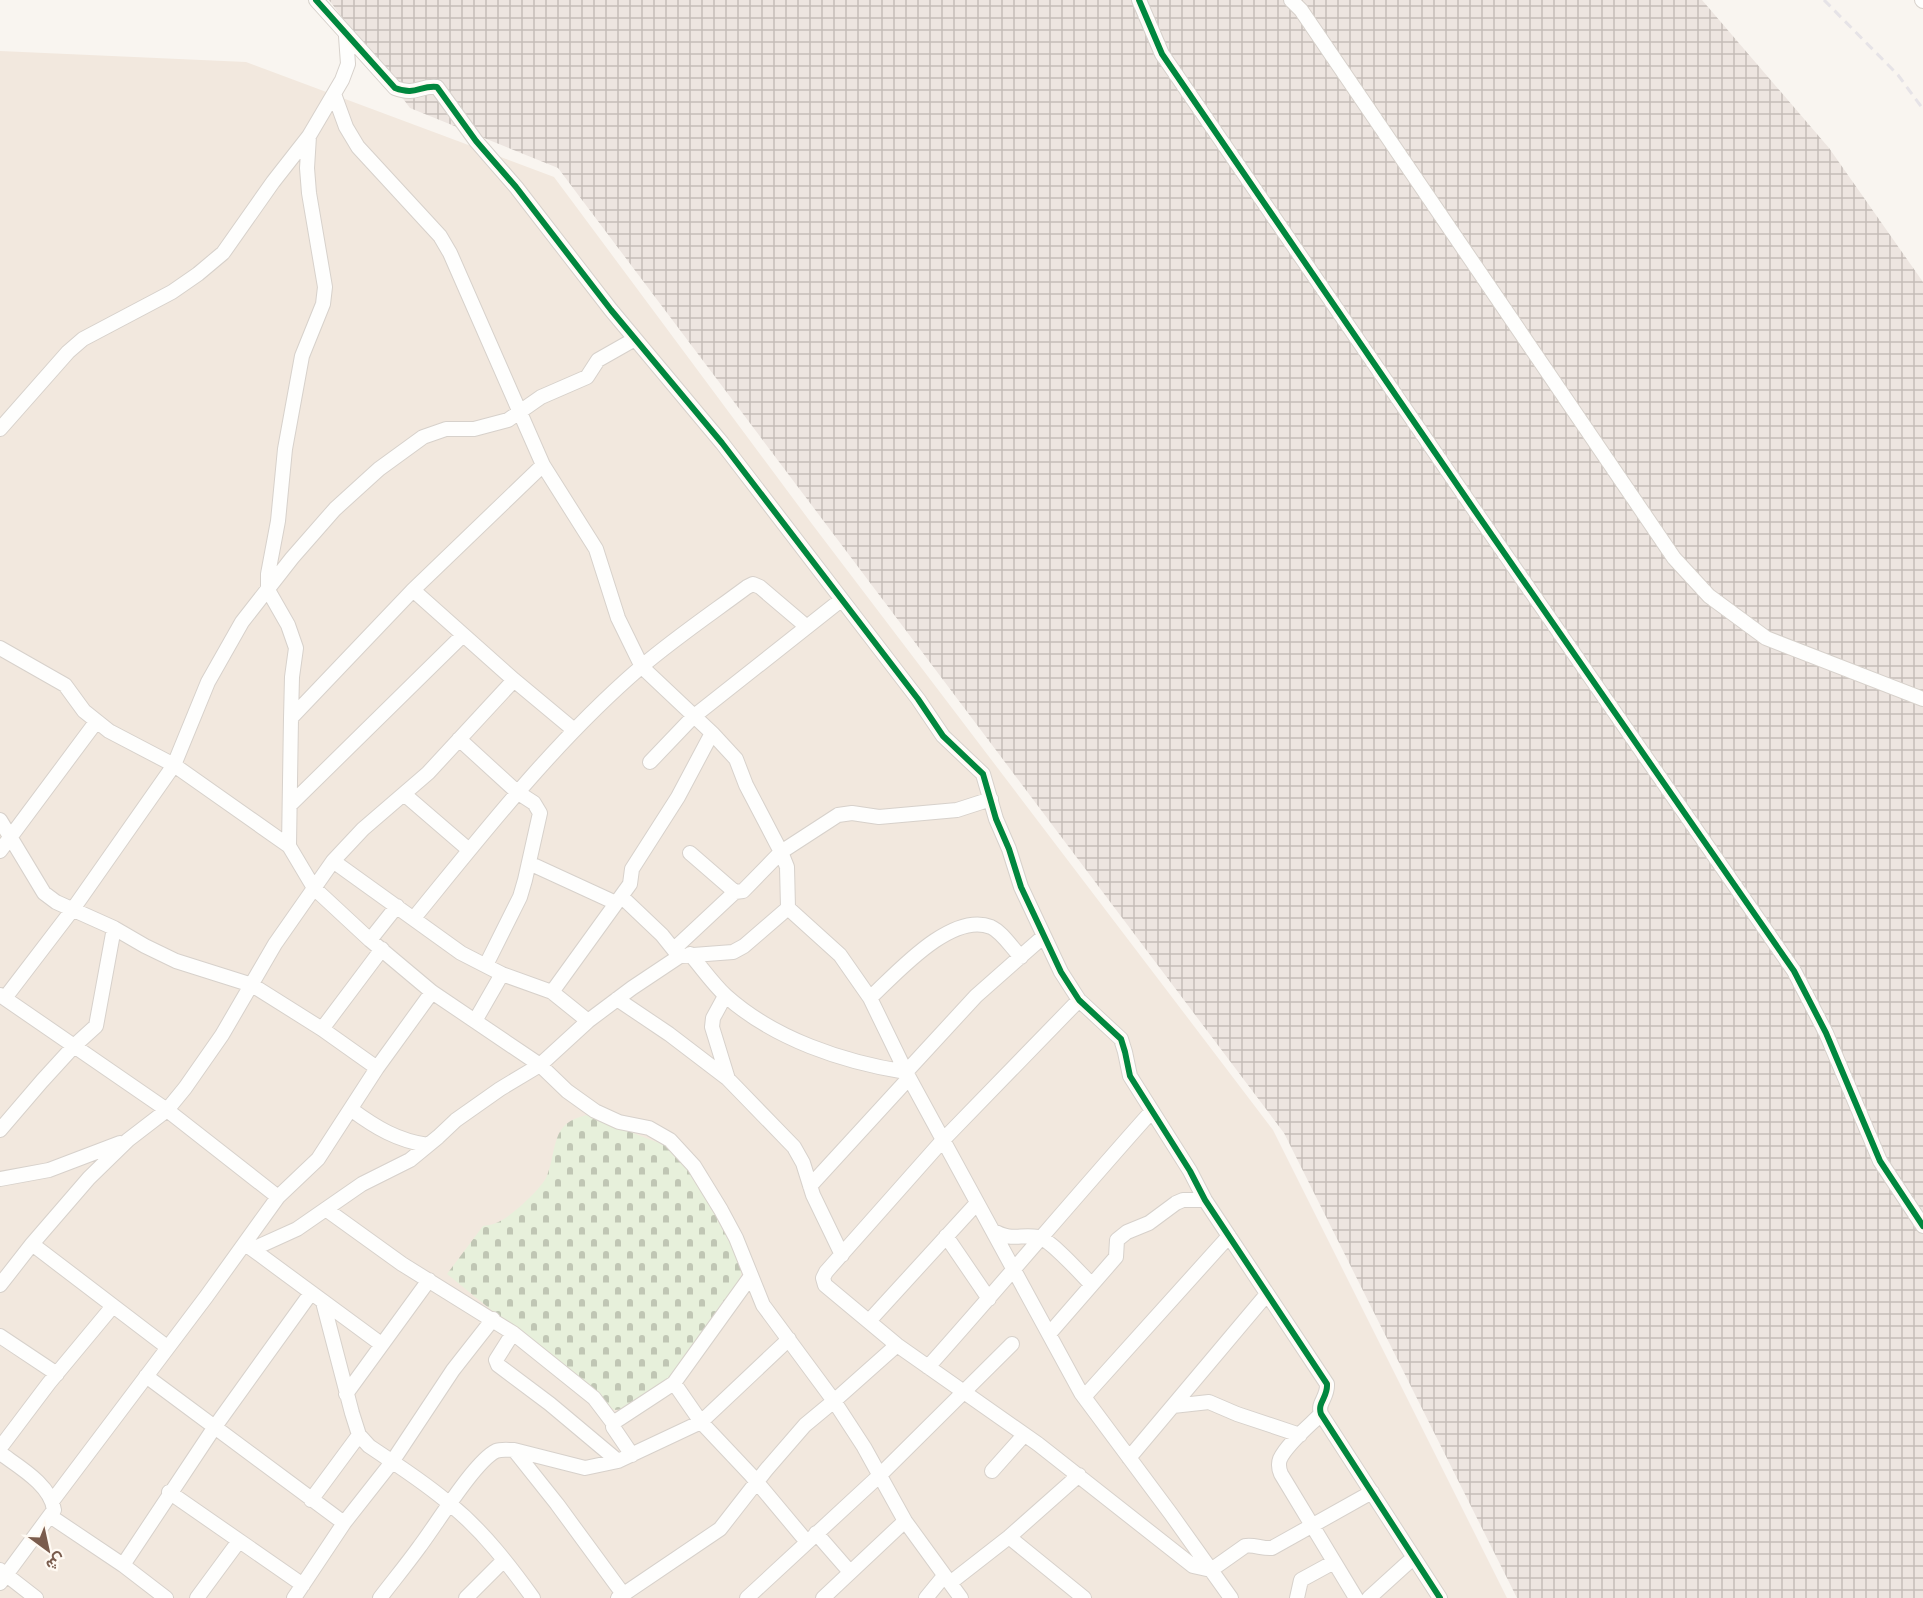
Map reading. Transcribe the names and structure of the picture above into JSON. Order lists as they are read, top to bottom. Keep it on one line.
{"north":"bottom right"}
